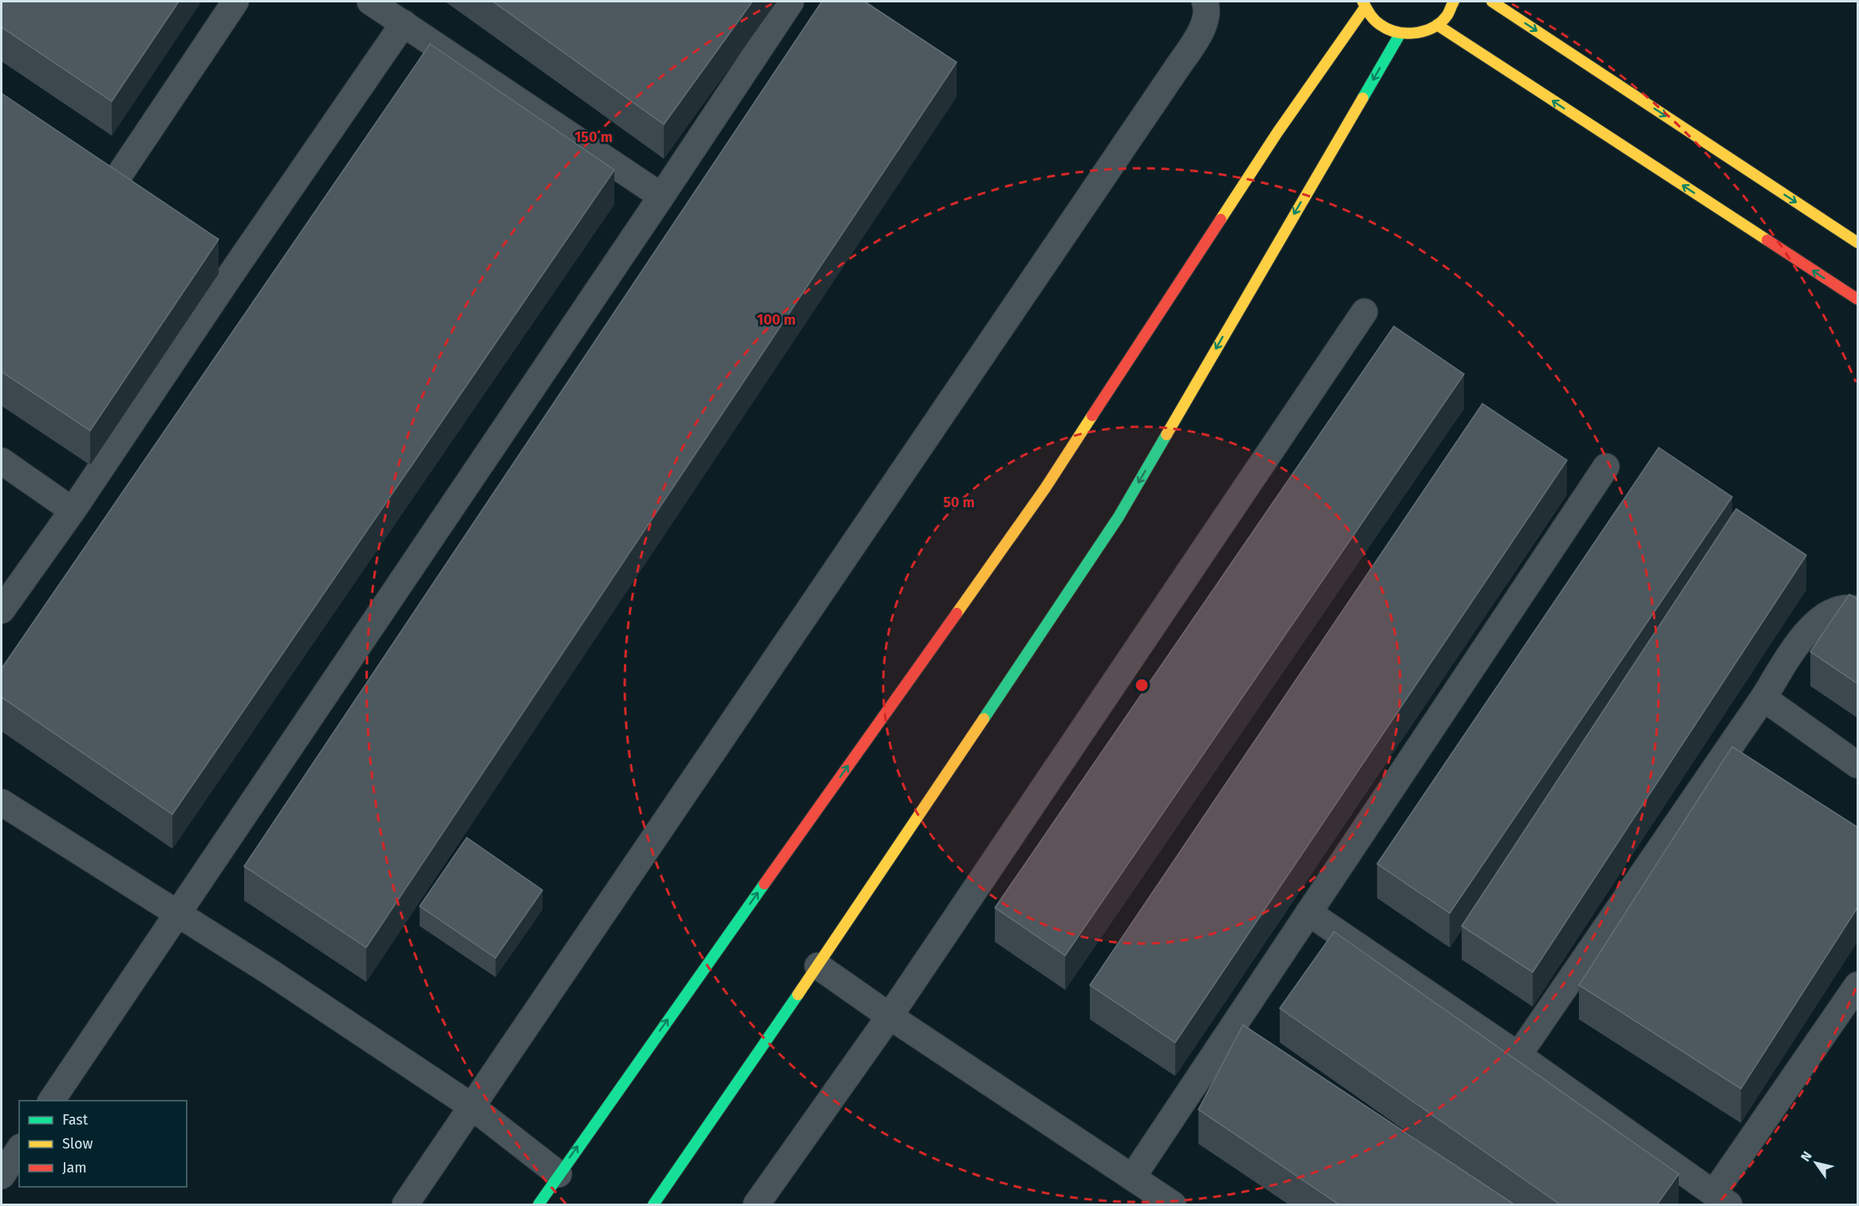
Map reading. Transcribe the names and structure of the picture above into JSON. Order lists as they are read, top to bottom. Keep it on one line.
{"legend":["Fast","Slow","Jam"],"north":"top left","rings":["150 m","100 m","50 m"]}
